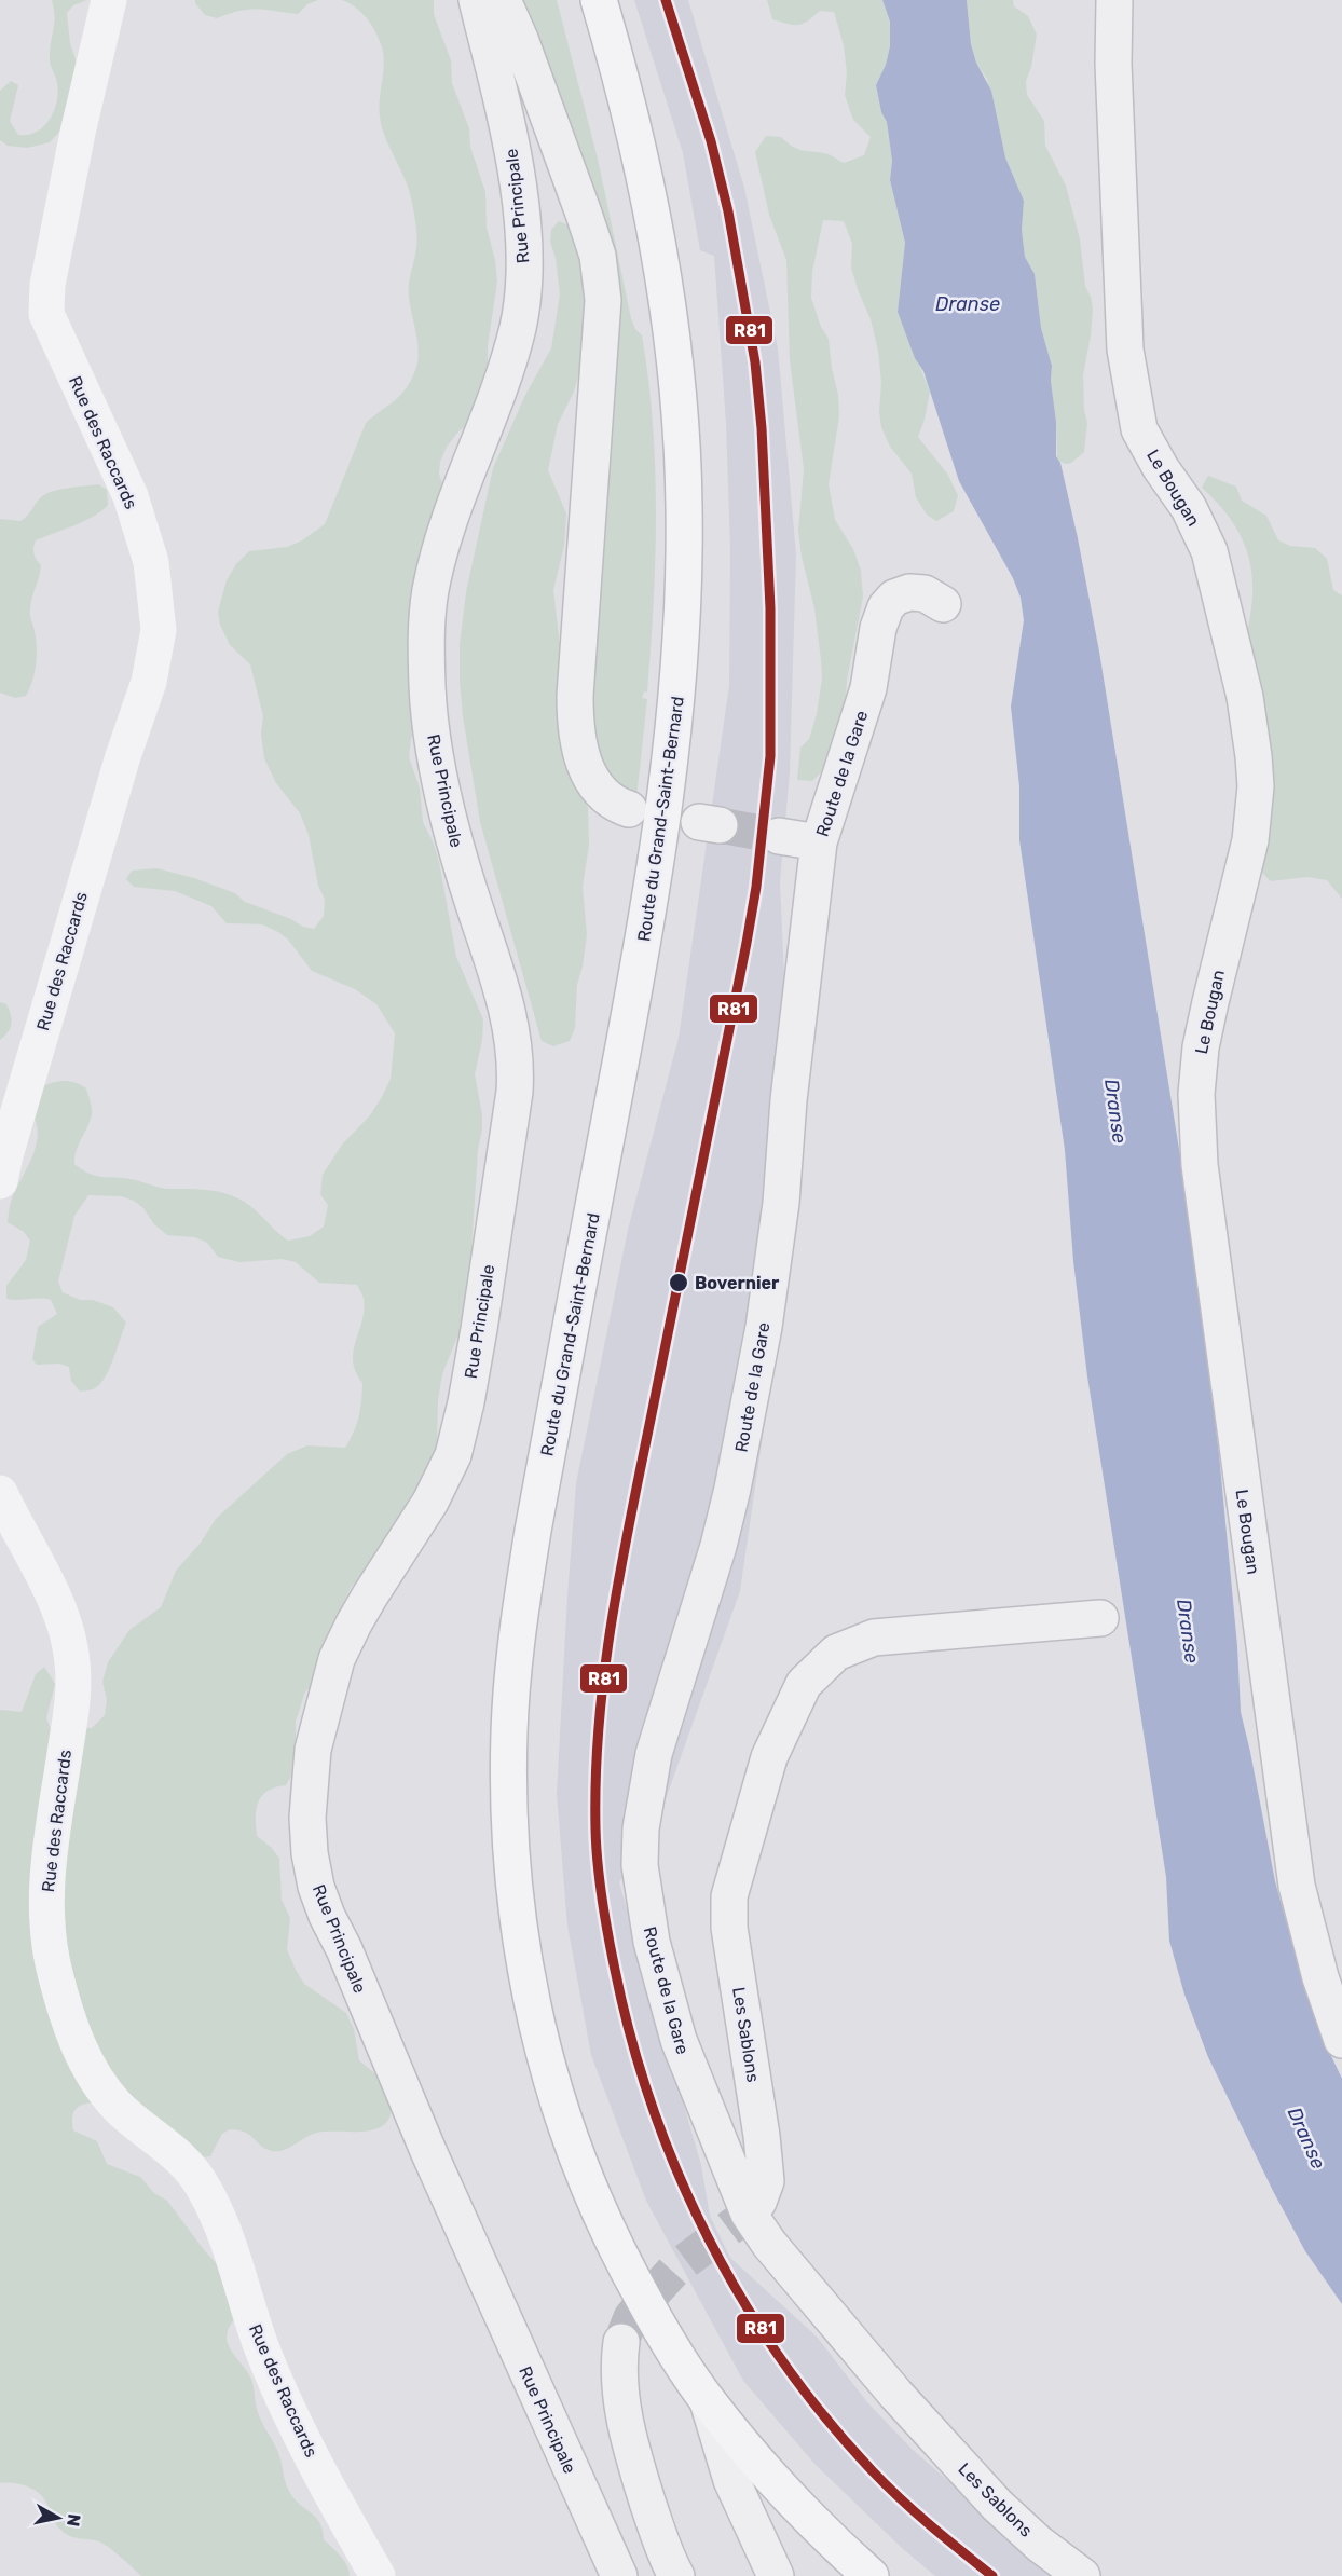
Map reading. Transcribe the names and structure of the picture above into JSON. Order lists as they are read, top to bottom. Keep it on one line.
{"streets":{"main road":["Rue des Raccards","Route du Grand-Saint-Bernard"],"street":["Rue Principale","Le Bougan","Route de la Gare","Les Sablons"]},"crossings":[["Route de la Gare","Les Sablons"]],"water":["Dranse"],"places":["Bovernier"],"lines":["transit line R81"],"north":"right"}
